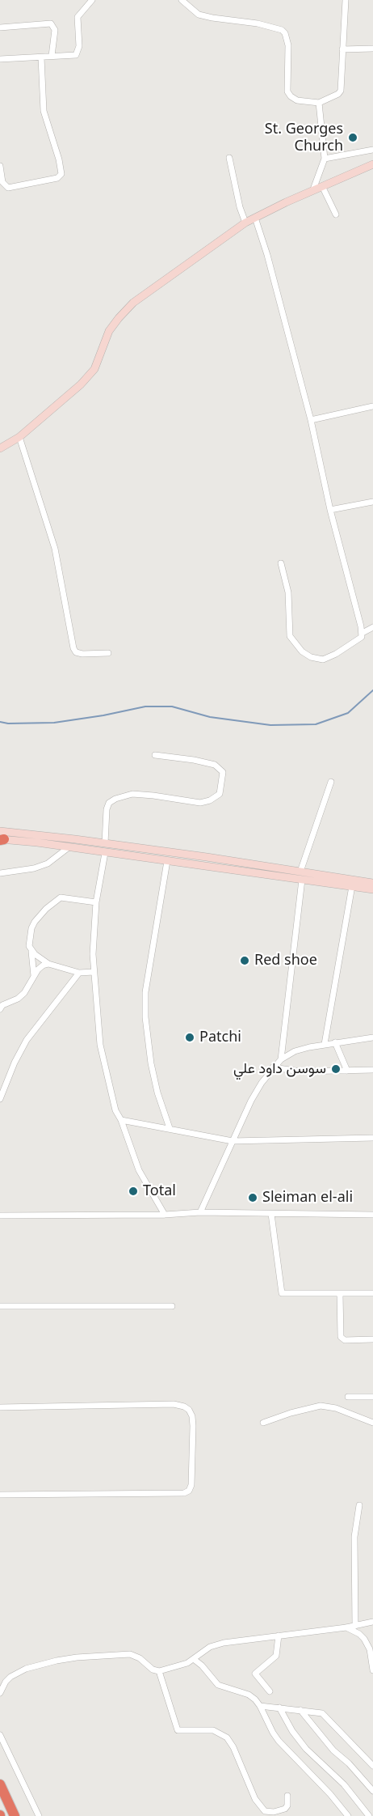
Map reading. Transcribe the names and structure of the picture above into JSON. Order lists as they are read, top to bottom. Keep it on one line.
{"places":["St. Georges Church","Red shoe","Patchi","سوسن داود علي","Total","Sleiman el-ali"]}
